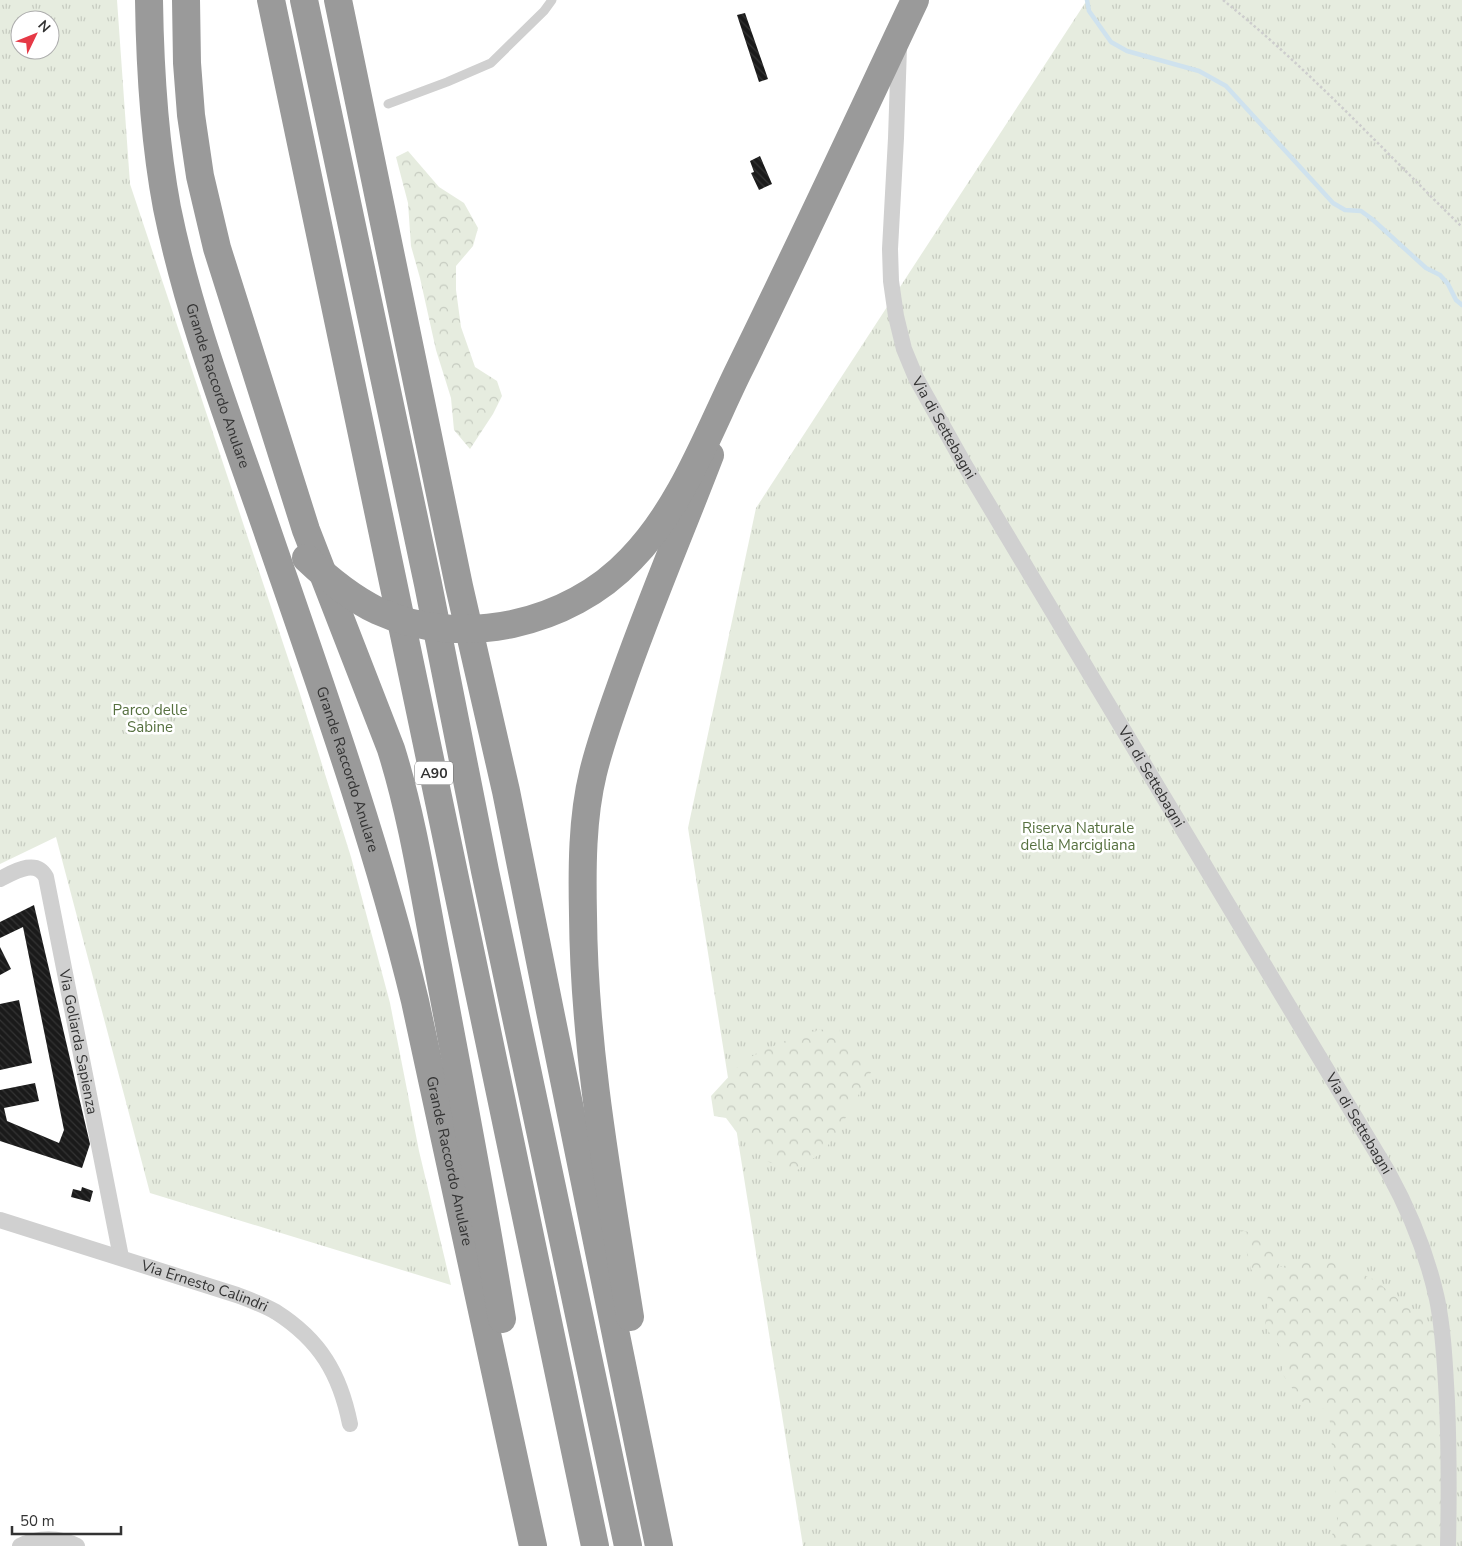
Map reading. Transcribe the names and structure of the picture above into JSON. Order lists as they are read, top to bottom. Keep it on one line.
{"streets":{"highway":["Grande Raccordo Anulare","A90"],"street":["Via di Settebagni","Via Goliarda Sapienza","Via Ernesto Calindri"]},"crossings":[["Via Goliarda Sapienza","Via Ernesto Calindri"]],"parks":["Parco delle Sabine","Riserva Naturale della Marcigliana"],"scale_bar":"50 m","north":"top right"}
